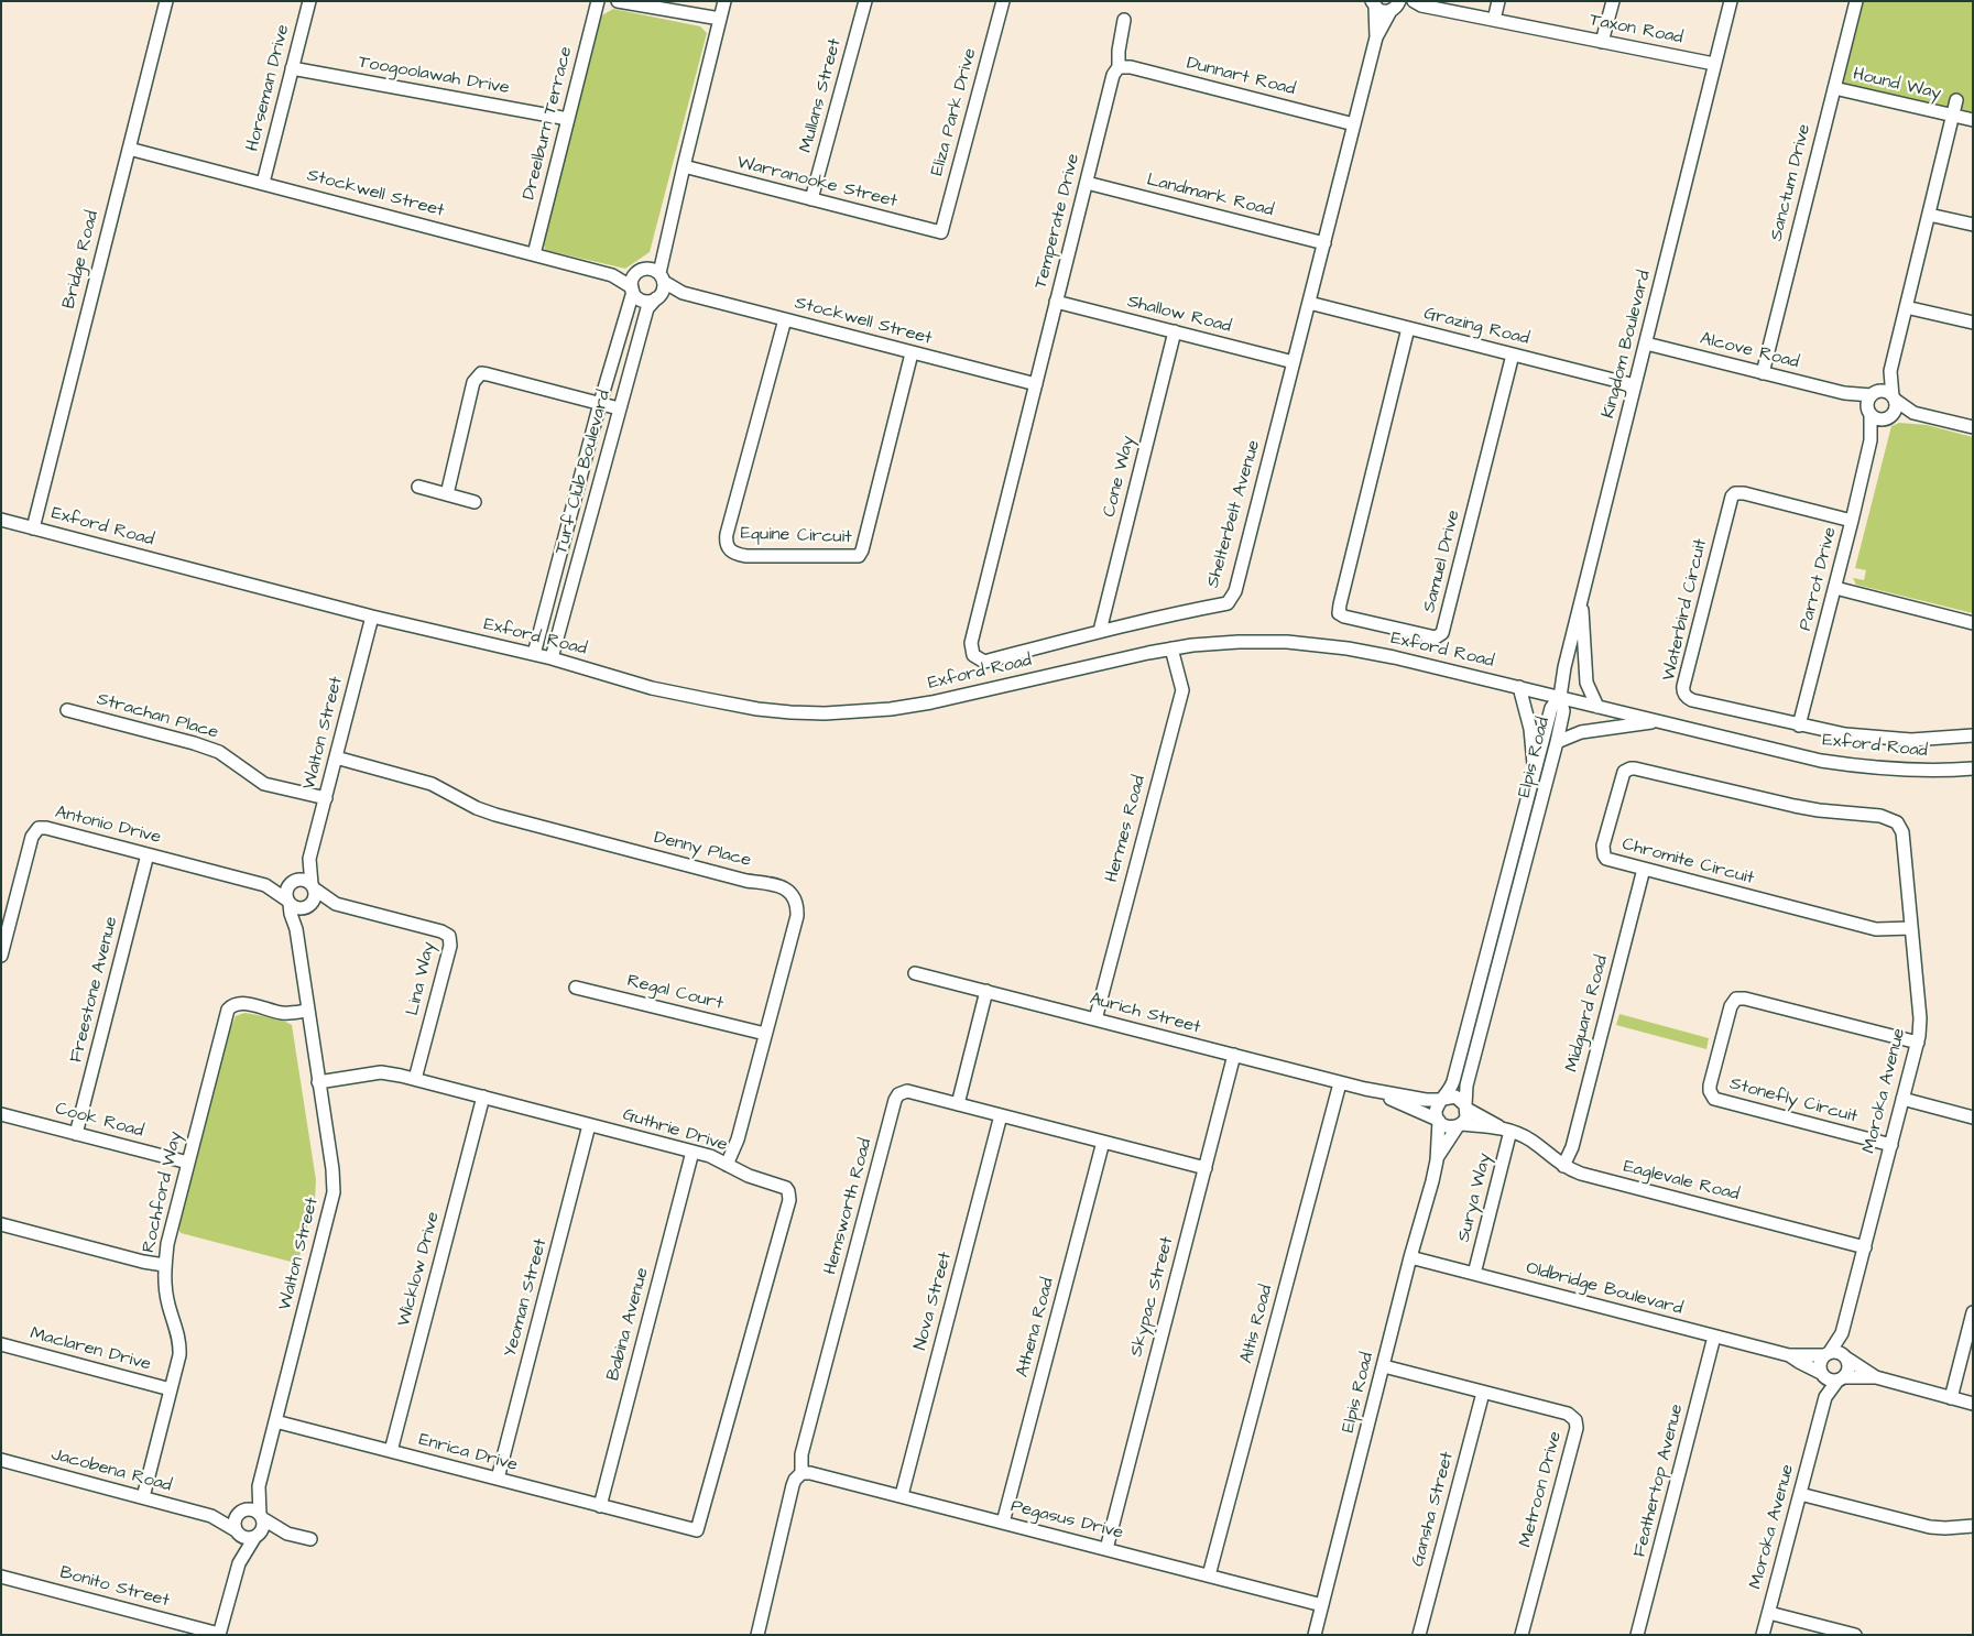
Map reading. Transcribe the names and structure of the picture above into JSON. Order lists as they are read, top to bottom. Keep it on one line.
{"streets":{"street":["Taxon Road","Toogoolawah Drive","Dunnart Road","Hound Way","Horseman Drive","Mullans Street","Eliza Park Drive","Dreelburn Terrace","Warranooke Street","Sanctum Drive","Stockwell Street","Landmark Road","Temperate Drive","Bridge Road","Shallow Road","Grazing Road","Kingdom Boulevard","Alcove Road","Turf Club Boulevard","Cone Way","Shelterbelt Avenue","Exford Road","Equine Circuit","Samuel Drive","Parrot Drive","Waterbird Circuit","Strachan Place","Walton Street","Elpis Road","Antonio Drive","Hermes Road","Denny Place","Chromite Circuit","Lina Way","Freestone Avenue","Regal Court","Aurich Street","Midguard Road","Moroka Avenue","Stonefly Circuit","Cook Road","Guthrie Drive","Eaglevale Road","Rochford Way","Surya Way","Hemsworth Road","Wicklow Drive","Oldbridge Boulevard","Skypac Street","Yeoman Street","Nova Street","Babina Avenue","Altis Road","Athena Road","Maclaren Drive","Enrica Drive","Jacobena Road","Feathertop Avenue","Metroon Drive","Gansha Street","Pegasus Drive","Bonito Street"]},"crossings":[["Taxon Road","Kingdom Boulevard"],["Taxon Road","Shelterbelt Avenue"],["Toogoolawah Drive","Horseman Drive"],["Toogoolawah Drive","Dreelburn Terrace"],["Dunnart Road","Temperate Drive"],["Dunnart Road","Shelterbelt Avenue"],["Hound Way","Sanctum Drive"],["Horseman Drive","Stockwell Street"],["Mullans Street","Warranooke Street"],["Eliza Park Drive","Warranooke Street"],["Dreelburn Terrace","Stockwell Street"],["Sanctum Drive","Alcove Road"],["Stockwell Street","Temperate Drive"],["Stockwell Street","Bridge Road"],["Stockwell Street","Turf Club Boulevard"],["Stockwell Street","Shelterbelt Avenue"],["Stockwell Street","Equine Circuit"],["Landmark Road","Temperate Drive"],["Landmark Road","Shelterbelt Avenue"],["Temperate Drive","Shallow Road"],["Temperate Drive","Shelterbelt Avenue"],["Bridge Road","Exford Road"],["Shallow Road","Cone Way"],["Shallow Road","Shelterbelt Avenue"],["Grazing Road","Kingdom Boulevard"],["Grazing Road","Shelterbelt Avenue"],["Grazing Road","Samuel Drive"],["Kingdom Boulevard","Alcove Road"],["Kingdom Boulevard","Exford Road"],["Kingdom Boulevard","Elpis Road"],["Alcove Road","Parrot Drive"],["Turf Club Boulevard","Exford Road"],["Cone Way","Shelterbelt Avenue"],["Exford Road","Walton Street"],["Exford Road","Elpis Road"],["Exford Road","Hermes Road"],["Parrot Drive","Waterbird Circuit"],["Strachan Place","Walton Street"],["Walton Street","Antonio Drive"],["Walton Street","Denny Place"],["Walton Street","Lina Way"],["Walton Street","Guthrie Drive"],["Walton Street","Rochford Way"],["Walton Street","Enrica Drive"],["Walton Street","Jacobena Road"],["Elpis Road","Aurich Street"],["Elpis Road","Eaglevale Road"],["Elpis Road","Oldbridge Boulevard"],["Elpis Road","Metroon Drive"],["Elpis Road","Pegasus Drive"],["Antonio Drive","Lina Way"],["Antonio Drive","Freestone Avenue"],["Hermes Road","Aurich Street"],["Denny Place","Regal Court"],["Denny Place","Guthrie Drive"],["Chromite Circuit","Midguard Road"],["Chromite Circuit","Moroka Avenue"],["Lina Way","Guthrie Drive"],["Freestone Avenue","Cook Road"],["Aurich Street","Eaglevale Road"],["Aurich Street","Skypac Street"],["Aurich Street","Altis Road"],["Midguard Road","Eaglevale Road"],["Moroka Avenue","Stonefly Circuit"],["Moroka Avenue","Eaglevale Road"],["Moroka Avenue","Oldbridge Boulevard"],["Cook Road","Rochford Way"],["Guthrie Drive","Wicklow Drive"],["Guthrie Drive","Yeoman Street"],["Guthrie Drive","Babina Avenue"],["Guthrie Drive","Enrica Drive"],["Eaglevale Road","Surya Way"],["Rochford Way","Maclaren Drive"],["Rochford Way","Jacobena Road"],["Surya Way","Oldbridge Boulevard"],["Hemsworth Road","Skypac Street"],["Hemsworth Road","Nova Street"],["Hemsworth Road","Athena Road"],["Hemsworth Road","Pegasus Drive"],["Wicklow Drive","Enrica Drive"],["Oldbridge Boulevard","Feathertop Avenue"],["Skypac Street","Pegasus Drive"],["Yeoman Street","Enrica Drive"],["Nova Street","Pegasus Drive"],["Babina Avenue","Enrica Drive"],["Altis Road","Pegasus Drive"],["Athena Road","Pegasus Drive"],["Metroon Drive","Gansha Street"]]}
